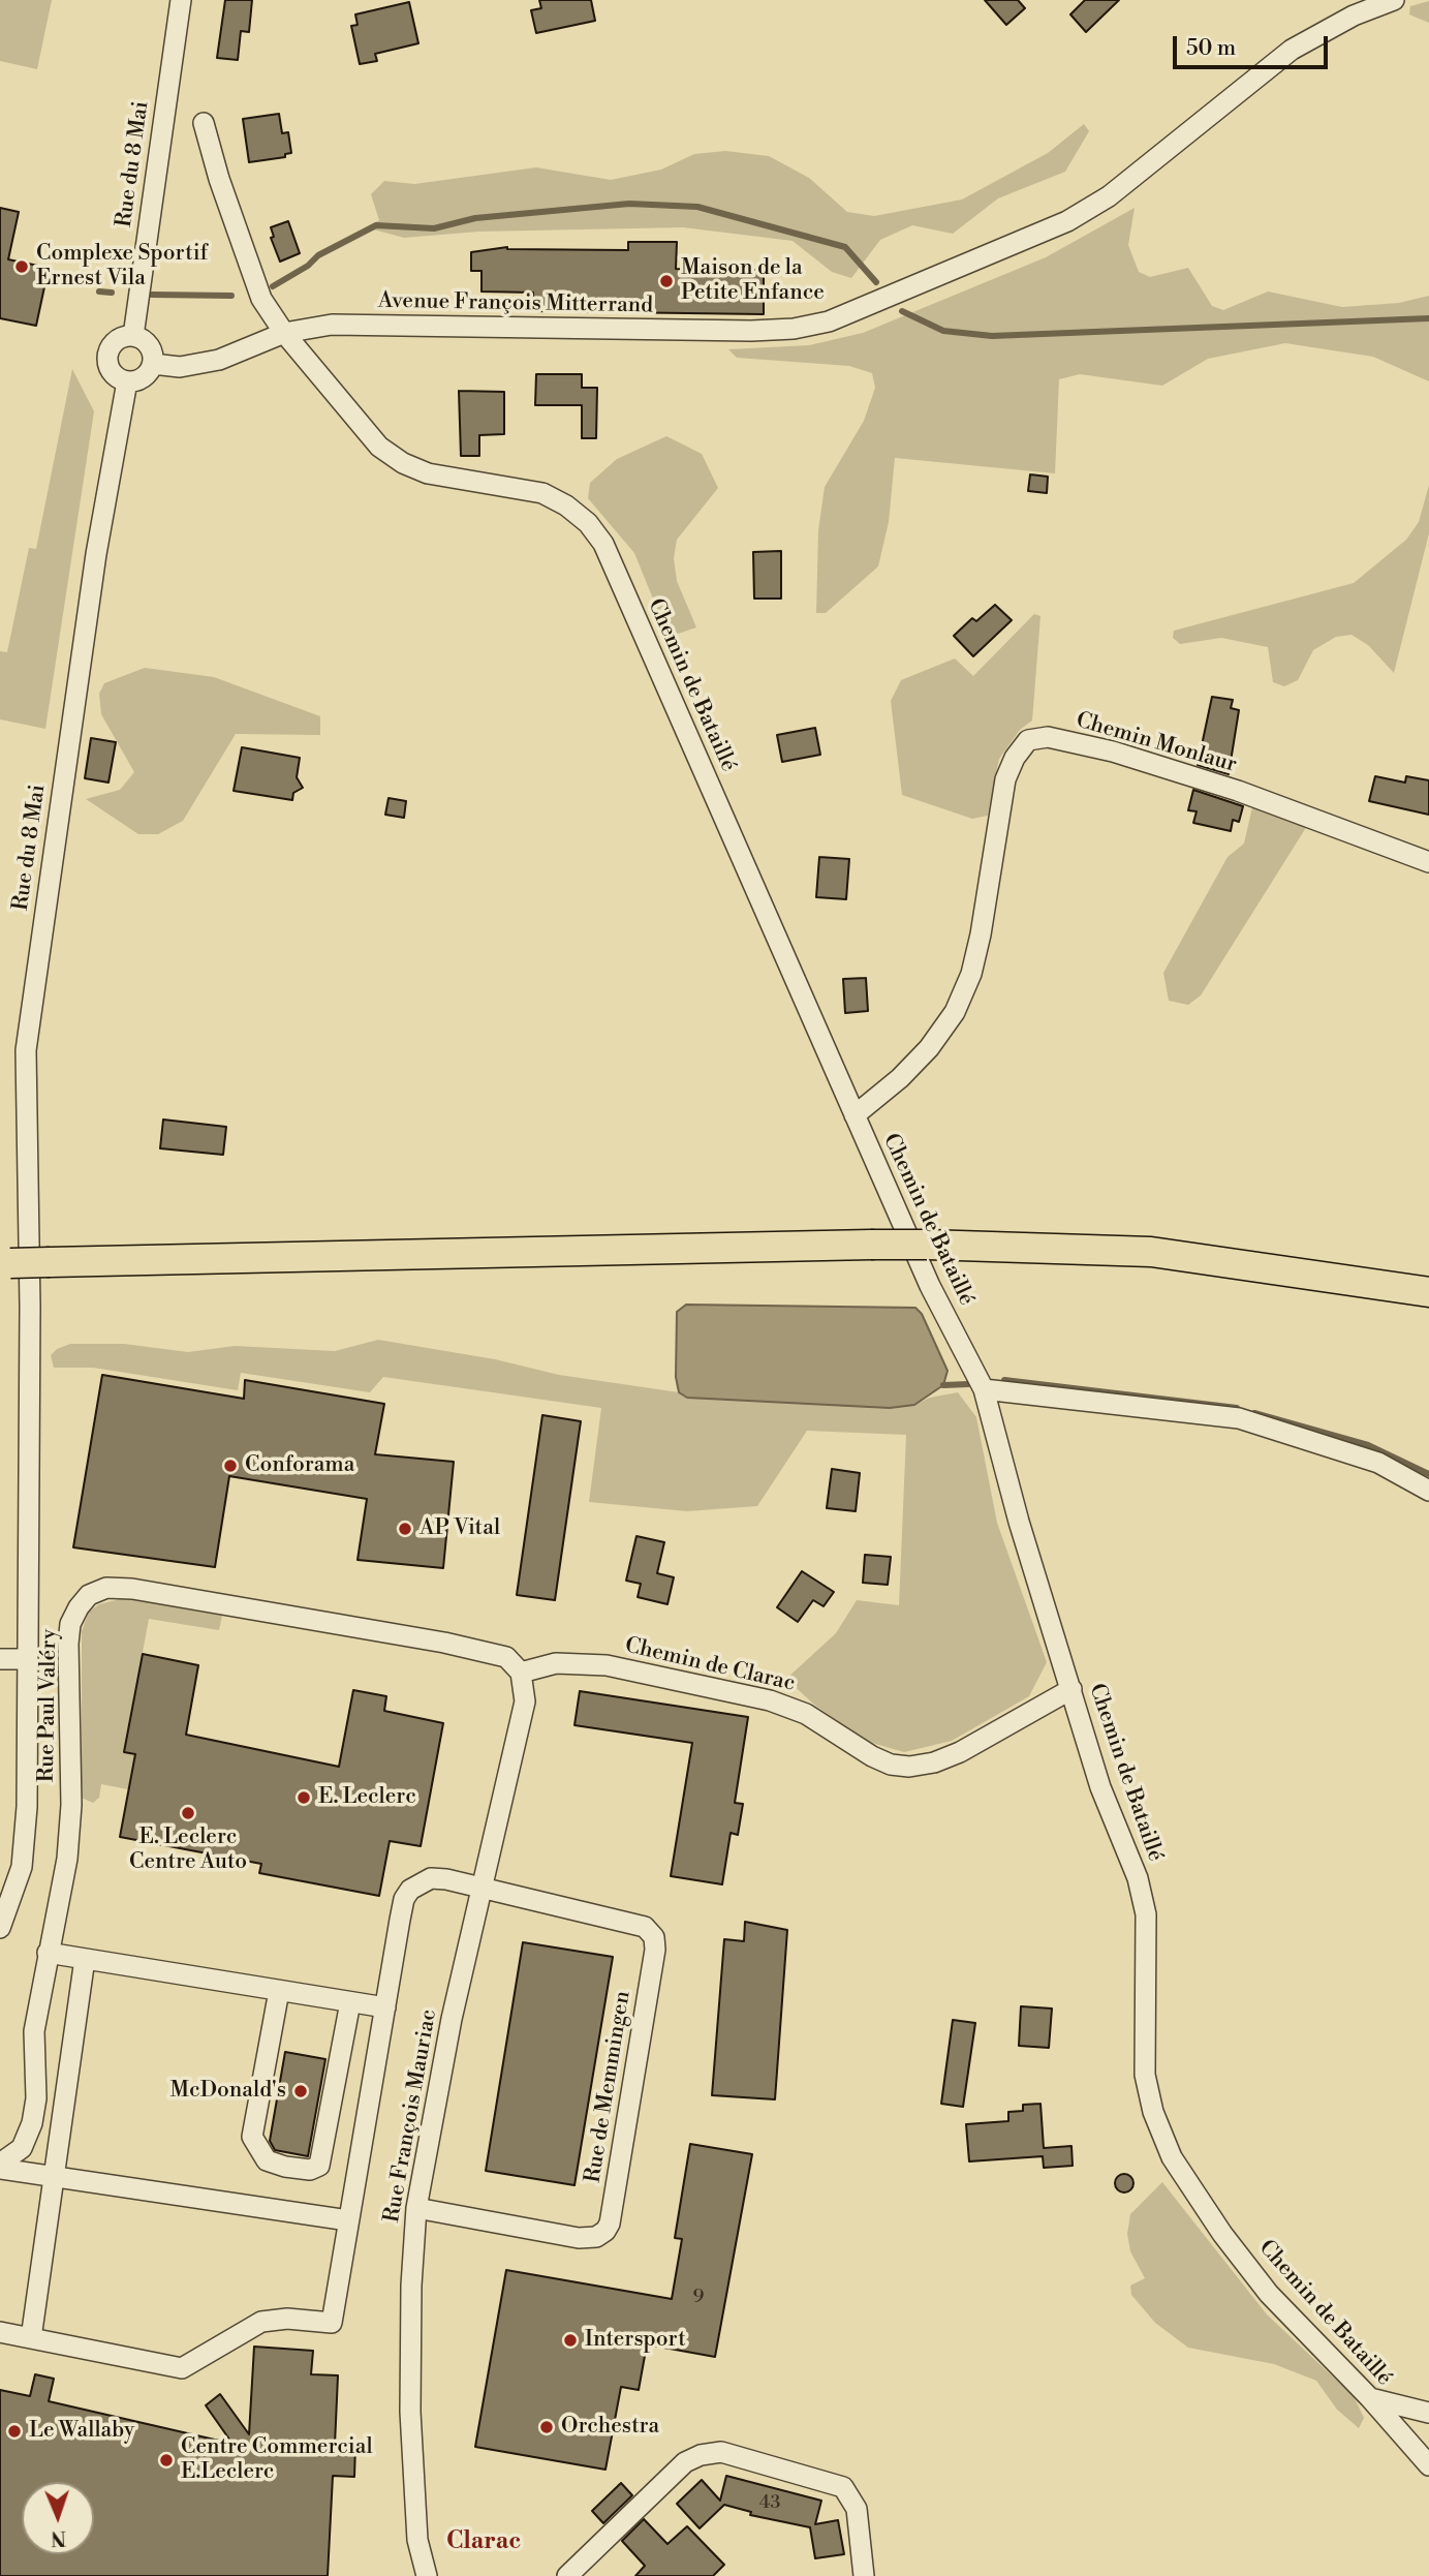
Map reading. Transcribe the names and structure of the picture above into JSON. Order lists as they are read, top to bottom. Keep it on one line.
{"streets":{"street":["Rue du 8 Mai","Avenue François Mitterrand","Chemin de Bataillé","Chemin Monlaur","Chemin de Clarac","Rue Paul Valéry","Rue de Memmingen","Rue François Mauriac"]},"crossings":[["Rue du 8 Mai","Avenue François Mitterrand"],["Avenue François Mitterrand","Chemin de Bataillé"],["Chemin de Bataillé","Chemin Monlaur"],["Chemin de Bataillé","Chemin de Clarac"],["Chemin de Clarac","Rue Paul Valéry"],["Chemin de Clarac","Rue François Mauriac"],["Rue Paul Valéry","Rue François Mauriac"],["Rue de Memmingen","Rue François Mauriac"]],"districts":["Clarac"],"places":["Complexe Sportif Ernest Vila","Maison de la Petite Enfance","Conforama","AP Vital","E. Leclerc","E. Leclerc Centre Auto","McDonald's","Intersport","Orchestra","Le Wallaby","Centre Commercial E.Leclerc"],"house_numbers":["9","43"],"scale_bar":"50 m","north":"bottom"}
